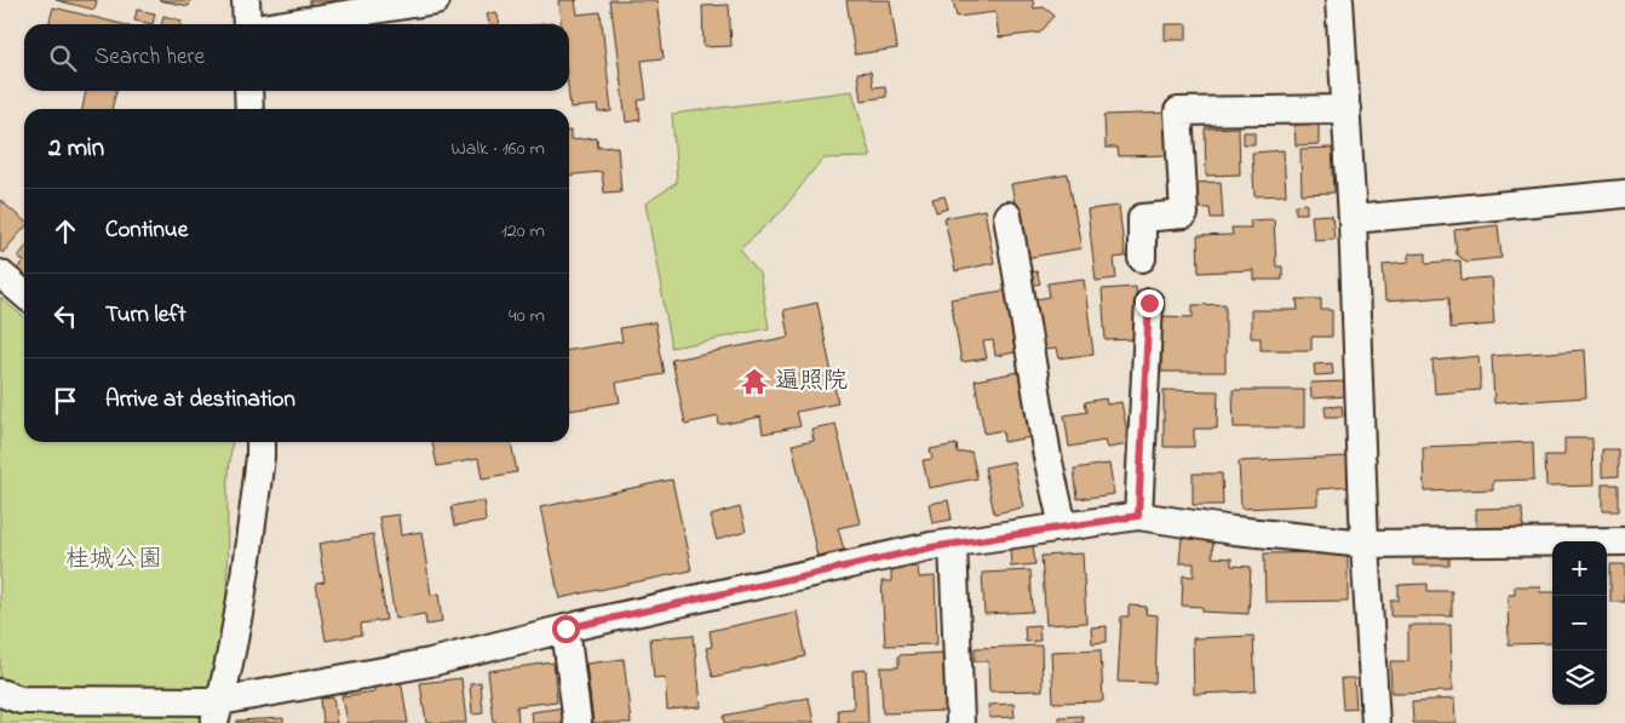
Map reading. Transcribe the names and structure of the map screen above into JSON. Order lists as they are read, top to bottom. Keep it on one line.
{"parks":["桂城公園"],"places":{"temple":["遍照院"]},"page":{"search":"Search here","heading":["2 min","Walk · 160 m"],"list":[["Continue","120 m"],["Turn left","40 m"],"Arrive at destination"],"map_buttons":["+","−"]}}
